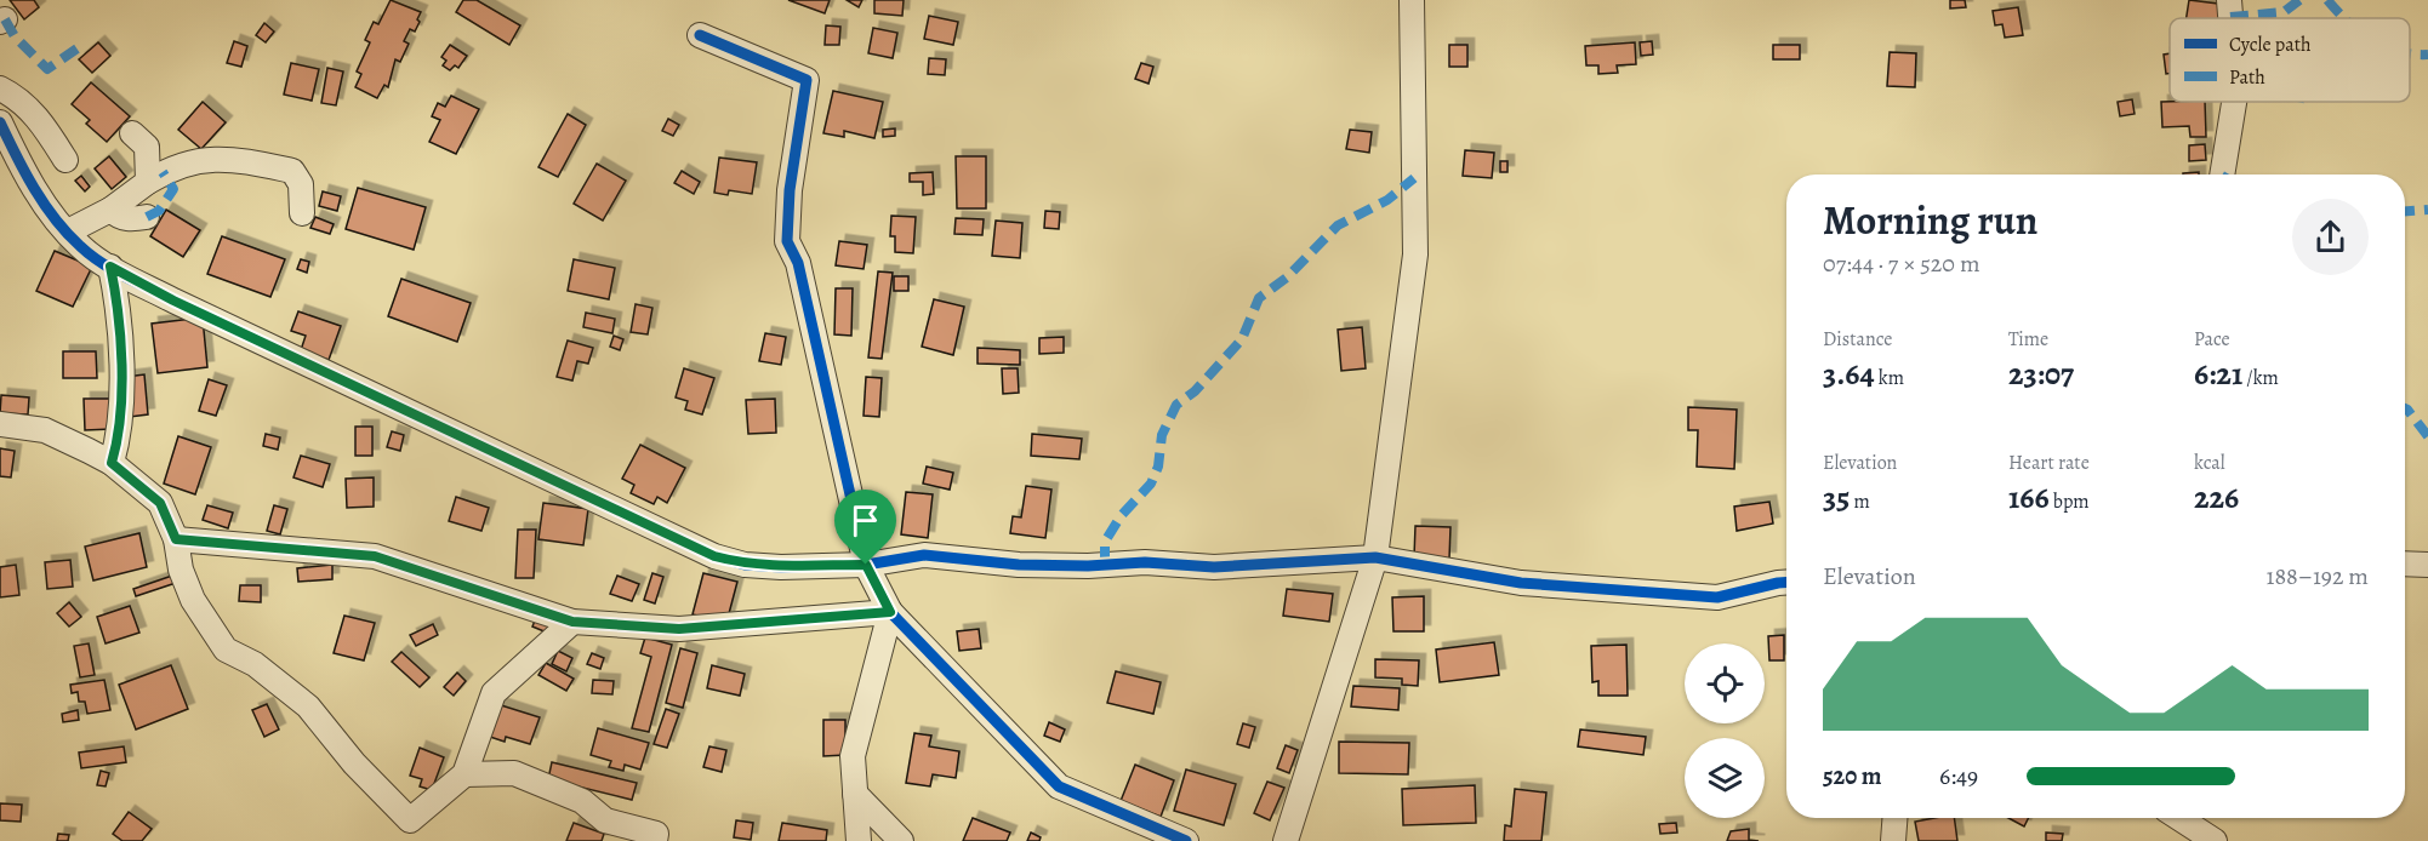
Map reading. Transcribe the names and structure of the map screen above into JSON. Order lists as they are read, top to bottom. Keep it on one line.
{"legend":["Cycle path","Path"],"page":{"heading":["Morning run","07:44 · 7 × 520 m"],"stats":[["Distance","3.64 km"],["Time","23:07"],["Pace","6:21 /km"],["Elevation","35 m"],["Heart rate","166 bpm"],["kcal","226"]],"chart":["Elevation","188–192 m"],"list":[{"name":"520 m","note":"6:49"}]}}
